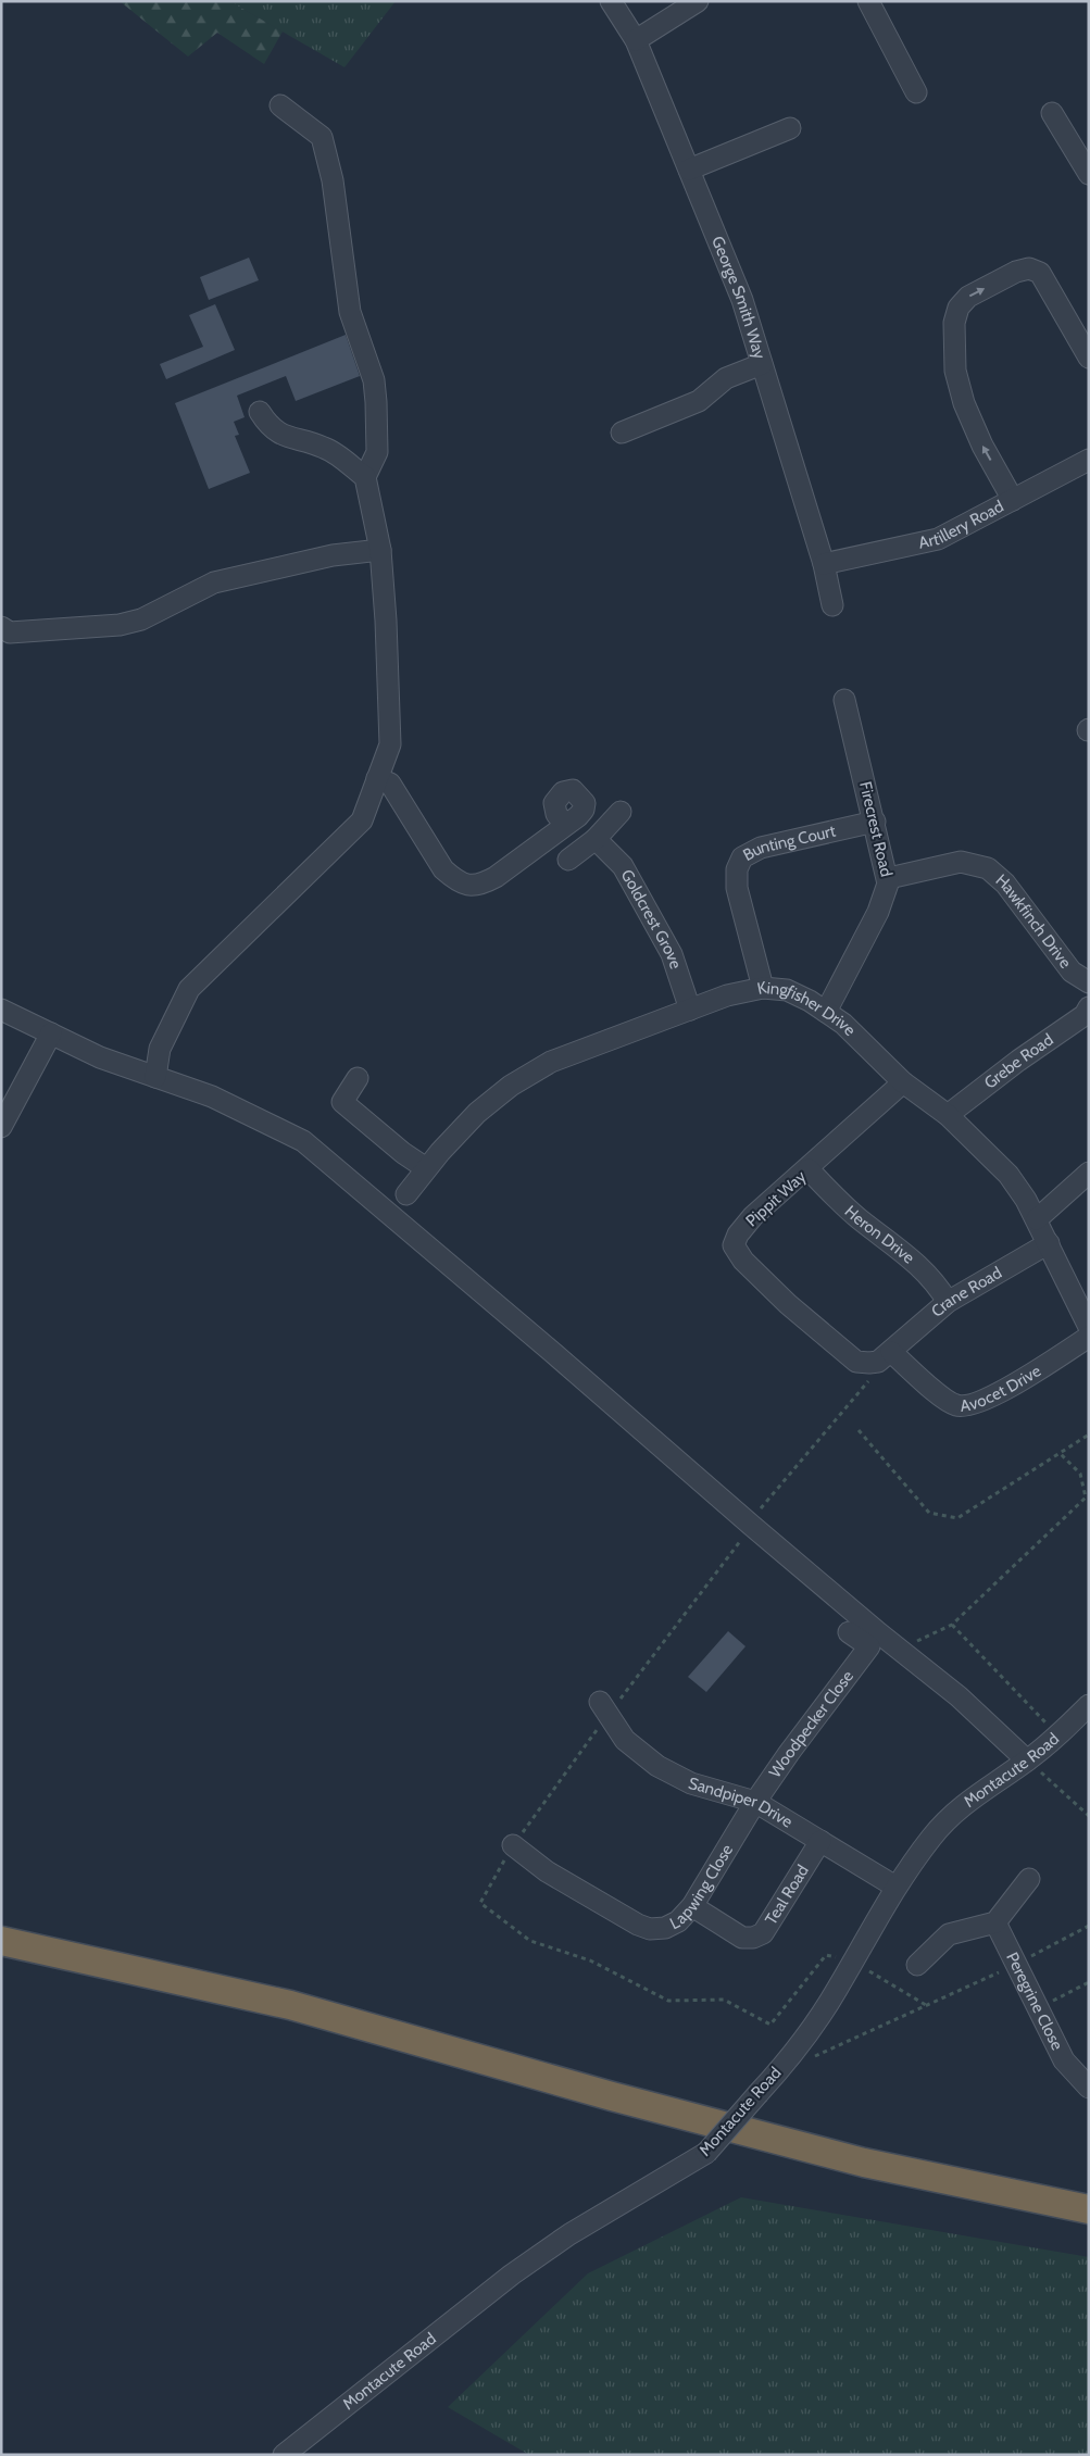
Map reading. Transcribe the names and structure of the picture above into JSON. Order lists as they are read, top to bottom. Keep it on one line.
{"streets":{"street":["George Smith Way","Artillery Road","Firecrest Road","Bunting Court","Goldcrest Grove","Hawkfinch Drive","Kingfisher Drive","Grebe Road","Pippit Way","Heron Drive","Crane Road","Avocet Drive","Woodpecker Close","Montacute Road","Sandpiper Drive","Lapwing Close","Teal Road","Peregrine Close"]},"crossings":[["George Smith Way","Artillery Road"],["Firecrest Road","Bunting Court"],["Firecrest Road","Hawkfinch Drive"],["Firecrest Road","Kingfisher Drive"],["Bunting Court","Kingfisher Drive"],["Goldcrest Grove","Kingfisher Drive"],["Kingfisher Drive","Grebe Road"],["Kingfisher Drive","Pippit Way"],["Kingfisher Drive","Crane Road"],["Pippit Way","Heron Drive"],["Pippit Way","Crane Road"],["Pippit Way","Avocet Drive"],["Heron Drive","Crane Road"],["Crane Road","Avocet Drive"],["Woodpecker Close","Sandpiper Drive"],["Woodpecker Close","Lapwing Close"],["Montacute Road","Sandpiper Drive"],["Sandpiper Drive","Lapwing Close"],["Sandpiper Drive","Teal Road"],["Lapwing Close","Teal Road"]]}
